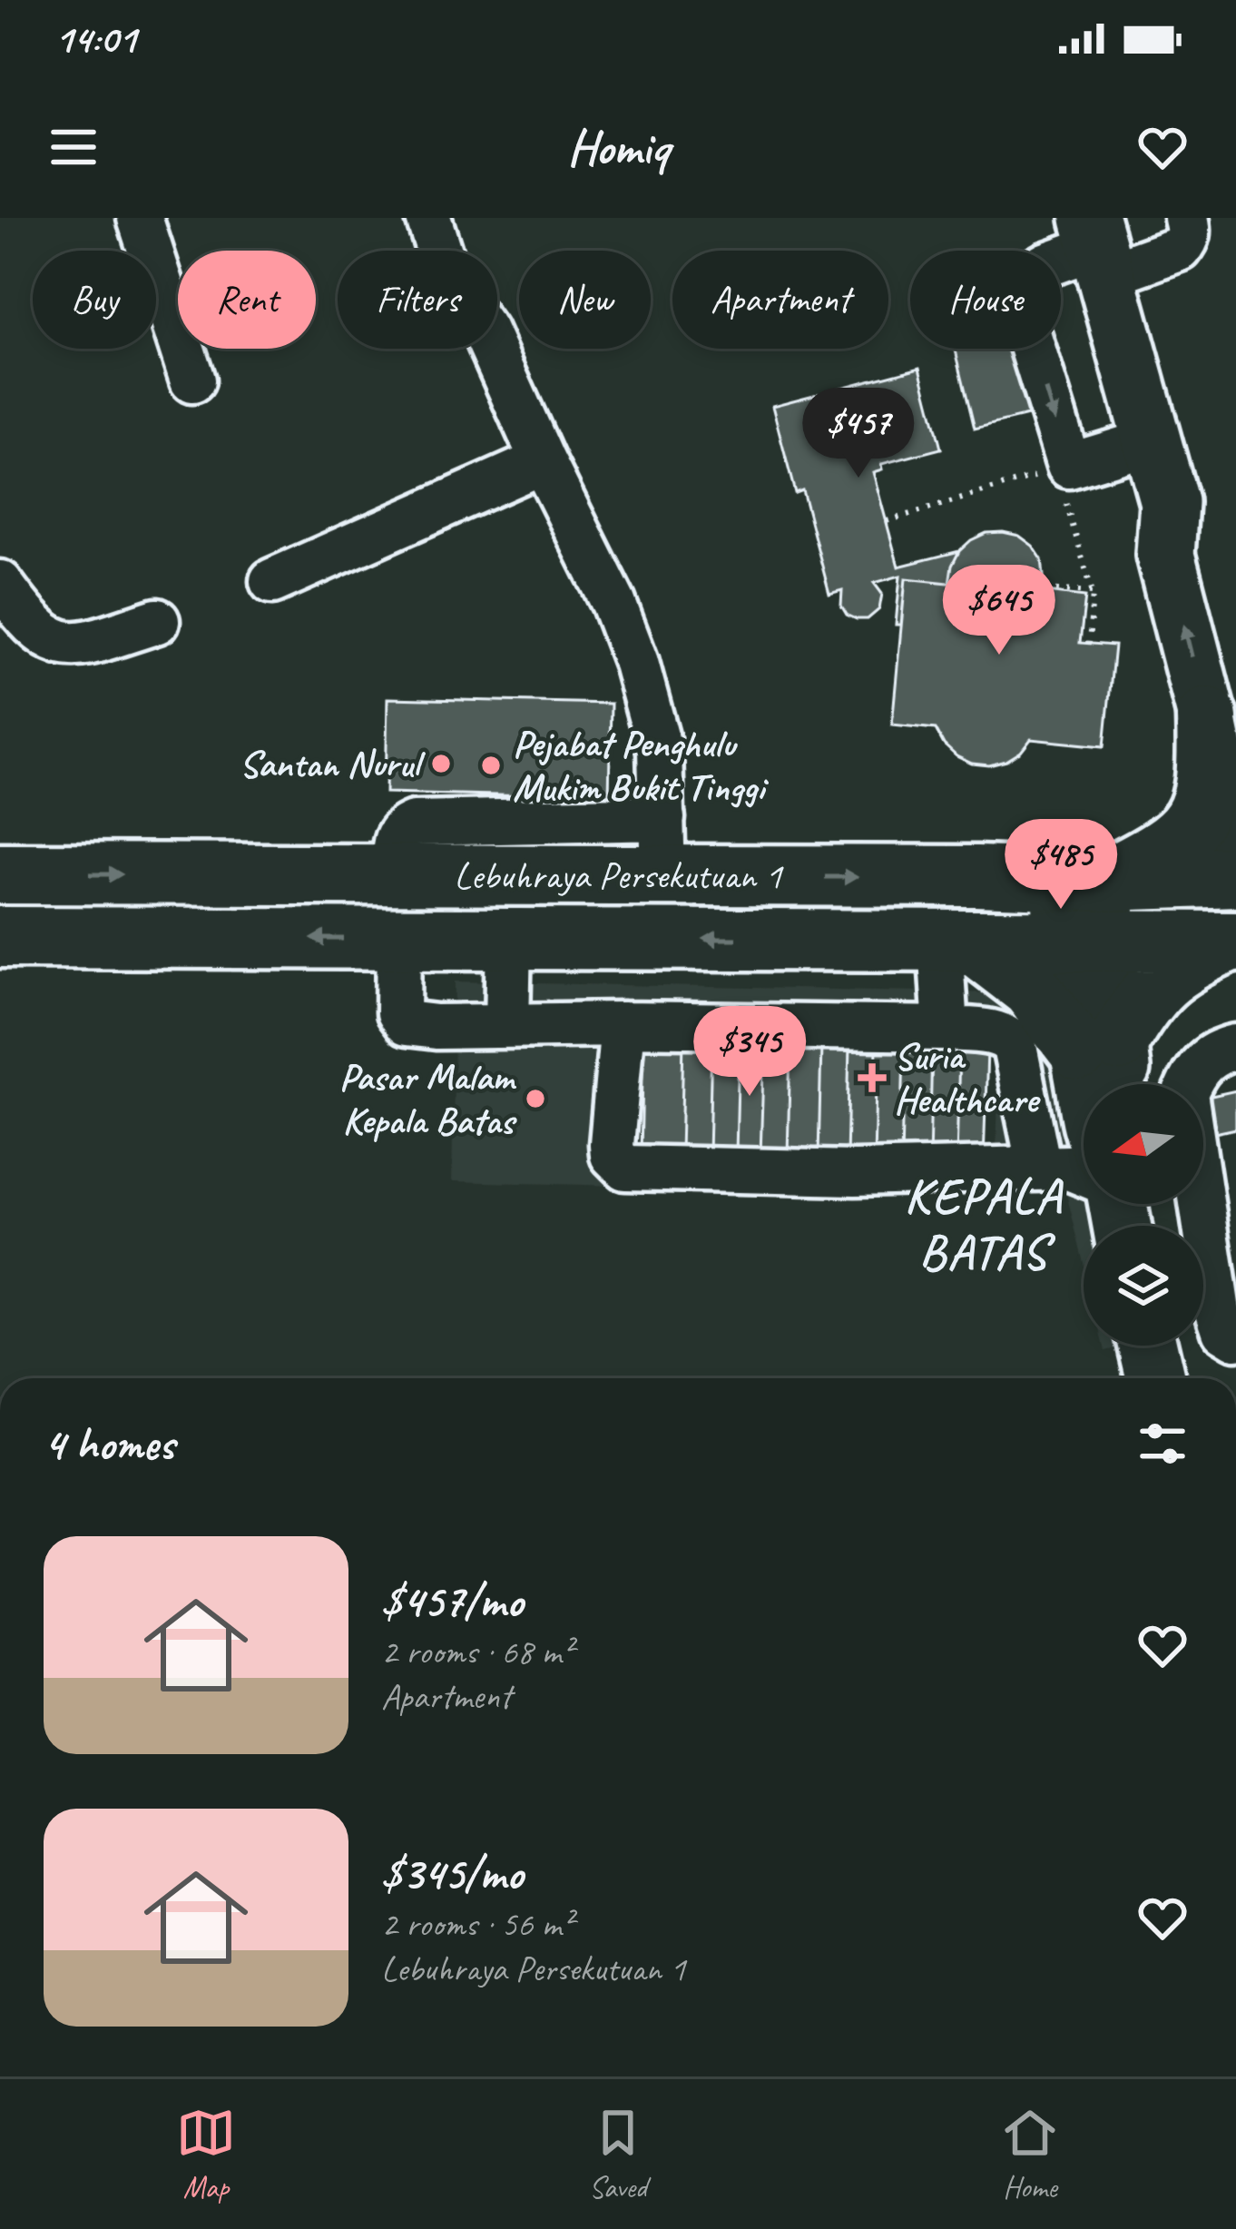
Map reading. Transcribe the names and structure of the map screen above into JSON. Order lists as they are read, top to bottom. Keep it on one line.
{"streets":{"highway":["Lebuhraya Persekutuan 1"]},"districts":["KEPALA BATAS"],"places":{"other":["Santan Nurul","Pejabat Penghulu Mukim Bukit Tinggi","Pasar Malam Kepala Batas"],"health":["Suria Healthcare"]},"north":"left","page":{"status":"14:01","header":"Homiq","chip":["Buy","Rent","Filters","New","Apartment","House"],"price":["$457","$645","$485","$345"],"heading":"4 homes","list":[{"name":"$457/mo","note":"2 rooms · 68 m² · Apartment"},{"name":"$345/mo","note":"2 rooms · 56 m² · Lebuhraya Persekutuan 1"}],"tabs":["Map","Saved","Home"]}}
